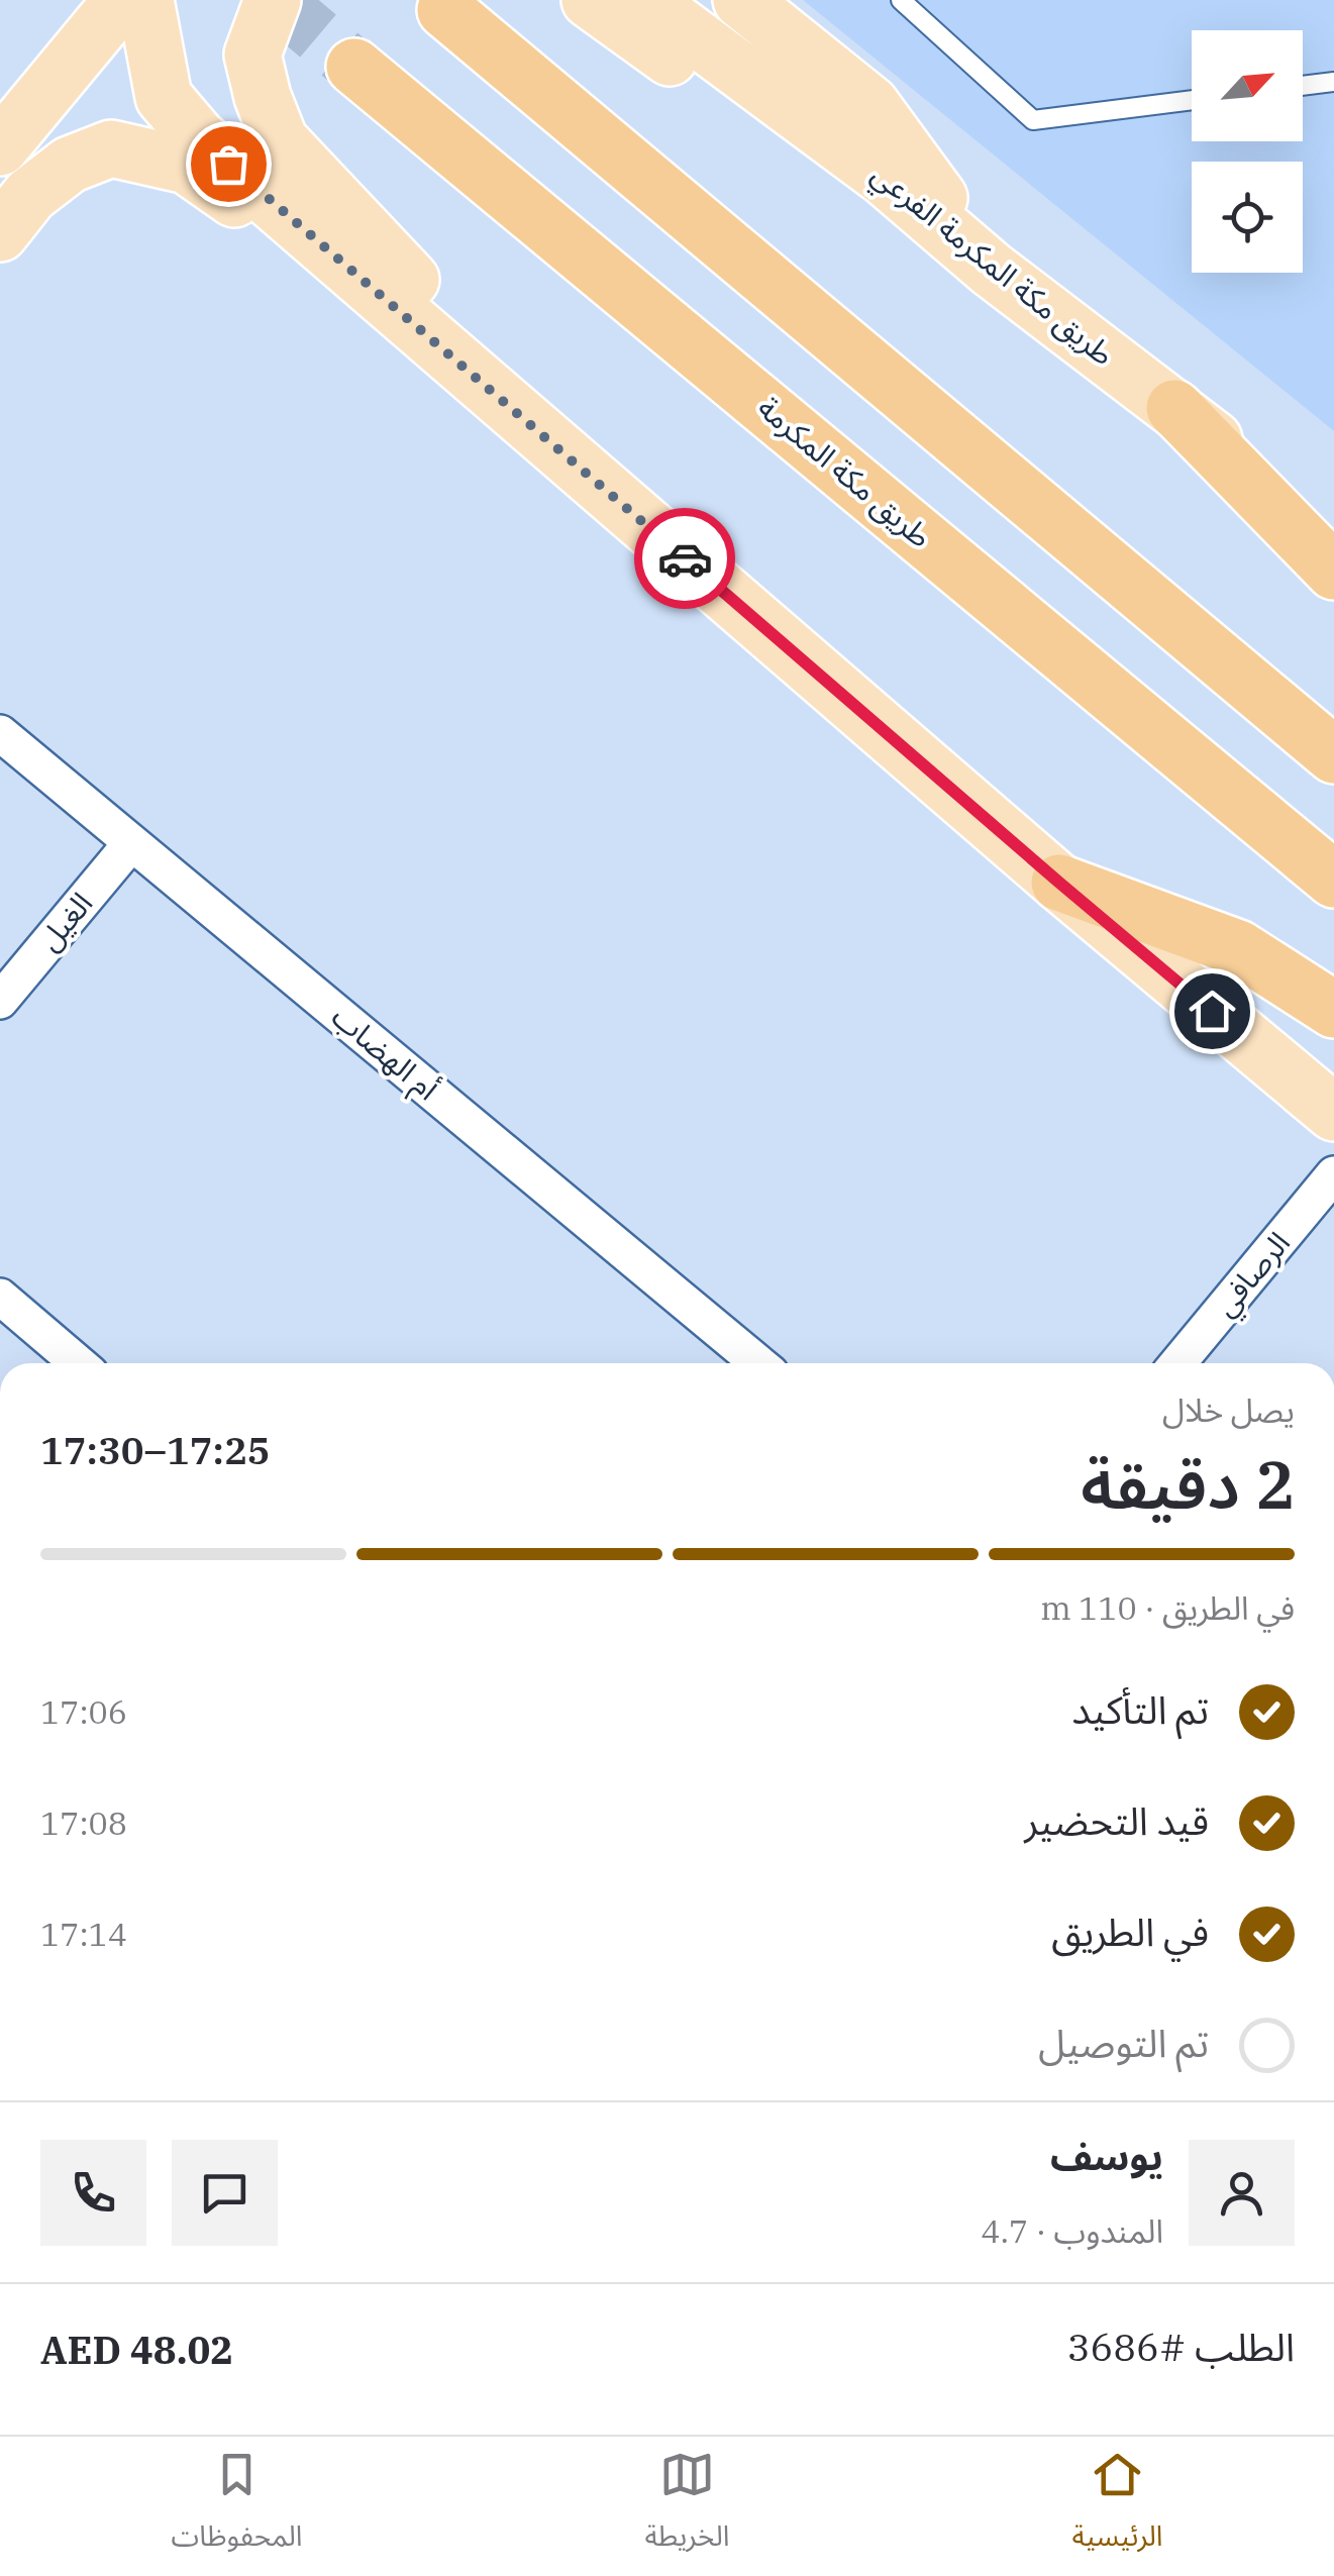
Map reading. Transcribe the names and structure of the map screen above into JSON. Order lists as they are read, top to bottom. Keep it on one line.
{"streets":{"highway":["طريق مكة المكرمة"],"main road":["طريق مكة المكرمة الفرعي"],"street":["الغيل","أم الهضاب","الرصافي"]},"crossings":[["الغيل","أم الهضاب"]],"north":"top right","page":{"heading":["2 دقيقة","يصل خلال","17:25–17:30"],"panel":["يوسف","المندوب · 4.7","الطلب #3686","AED 48.02"],"bar":"في الطريق · 110 m","list":[["تم التأكيد","17:06"],["قيد التحضير","17:08"],["في الطريق","17:14"],"تم التوصيل"],"tabs":["الرئيسية","الخريطة","المحفوظات"]}}
